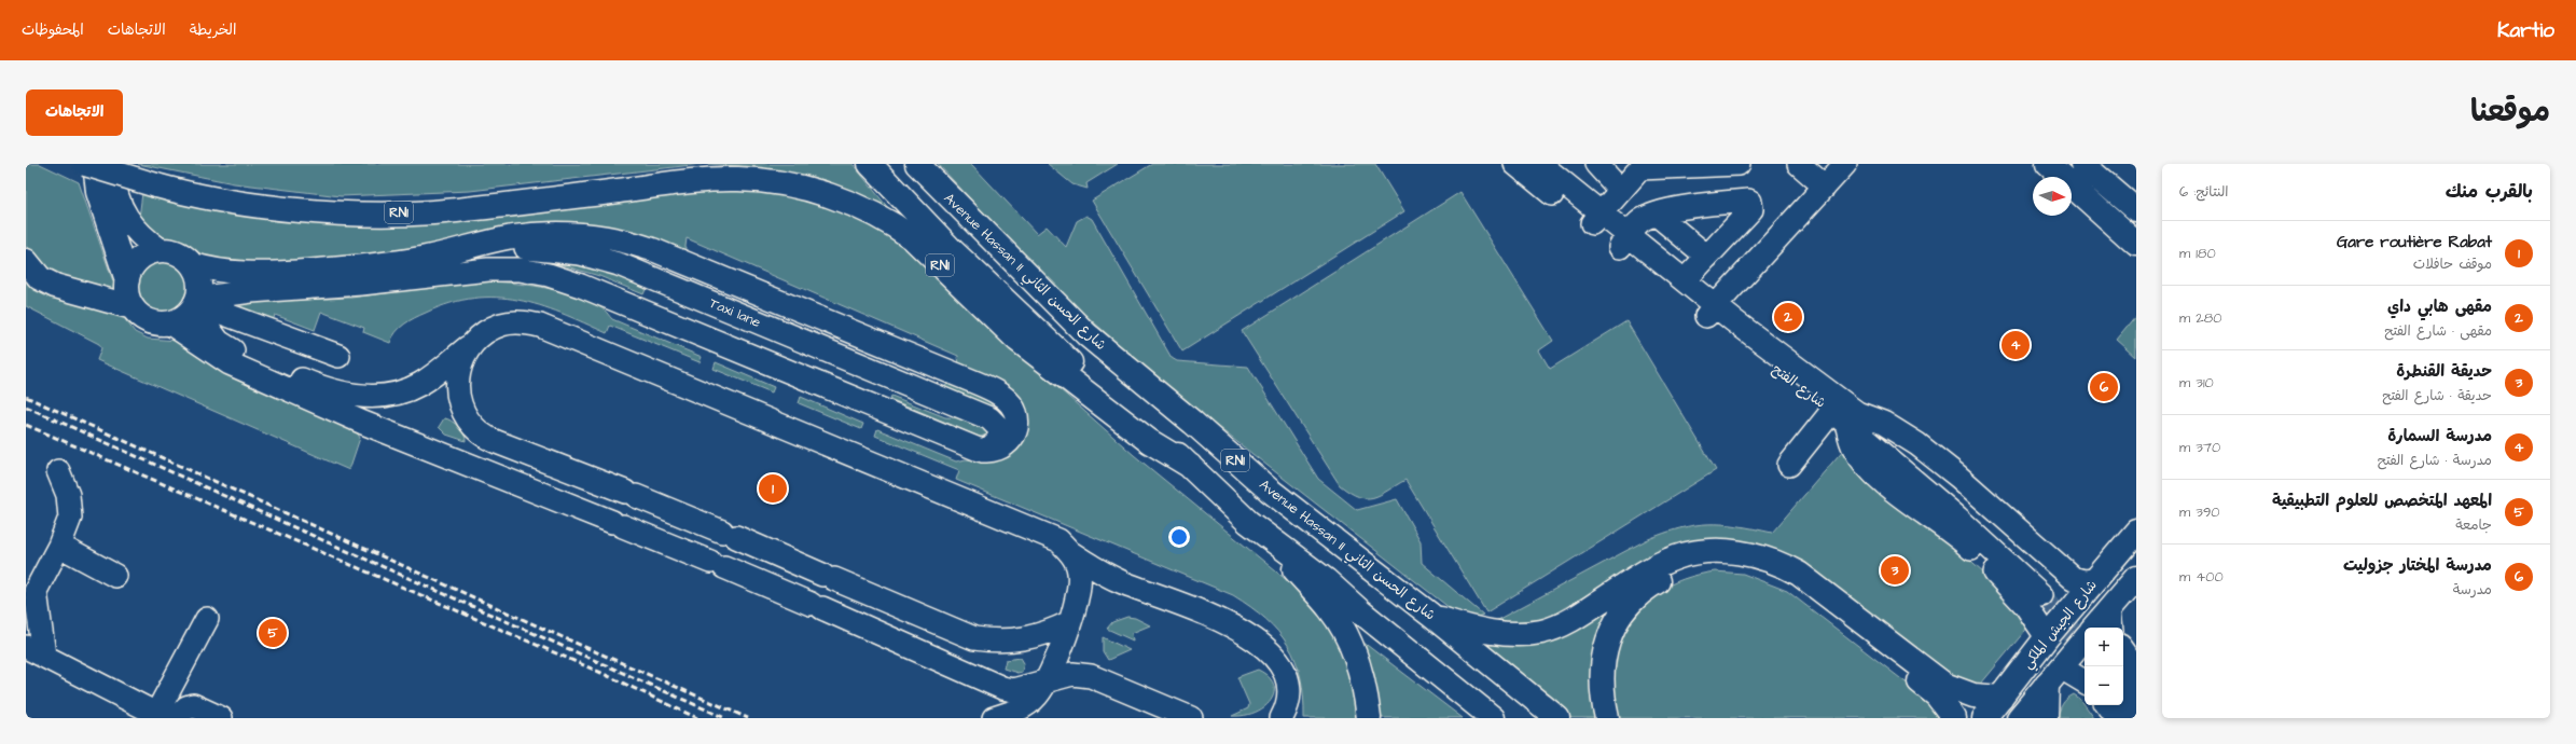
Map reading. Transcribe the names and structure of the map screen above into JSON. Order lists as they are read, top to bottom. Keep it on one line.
{"streets":{"main road":["RN1","Avenue Hassan II شارع الحسن الثاني","شارع الجيش الملكي"],"street":["شارع الفتح"]},"crossings":[["شارع الفتح","شارع الجيش الملكي"]],"north":"right","page":{"header":"Kartio","nav":["الخريطة","الاتجاهات","المحفوظات"],"title":"موقعنا","buttons":"الاتجاهات","heading":["بالقرب منك","النتائج: 6"],"list":[{"mark":"1","name":"Gare routière Rabat","note":"موقف حافلات","value":"180 m"},{"mark":"2","name":"مقهى هابي داي","note":"مقهى · شارع الفتح","value":"280 m"},{"mark":"3","name":"حديقة القنطرة","note":"حديقة · شارع الفتح","value":"310 m"},{"mark":"4","name":"مدرسة السمارة","note":"مدرسة · شارع الفتح","value":"370 m"},{"mark":"5","name":"المعهد المتخصص للعلوم التطبيقية","note":"جامعة","value":"390 m"},{"mark":"6","name":"مدرسة المختار جزوليت","note":"مدرسة","value":"400 m"}],"pins":["2","4","6","1","3","5"],"map_buttons":["+","−"]}}
